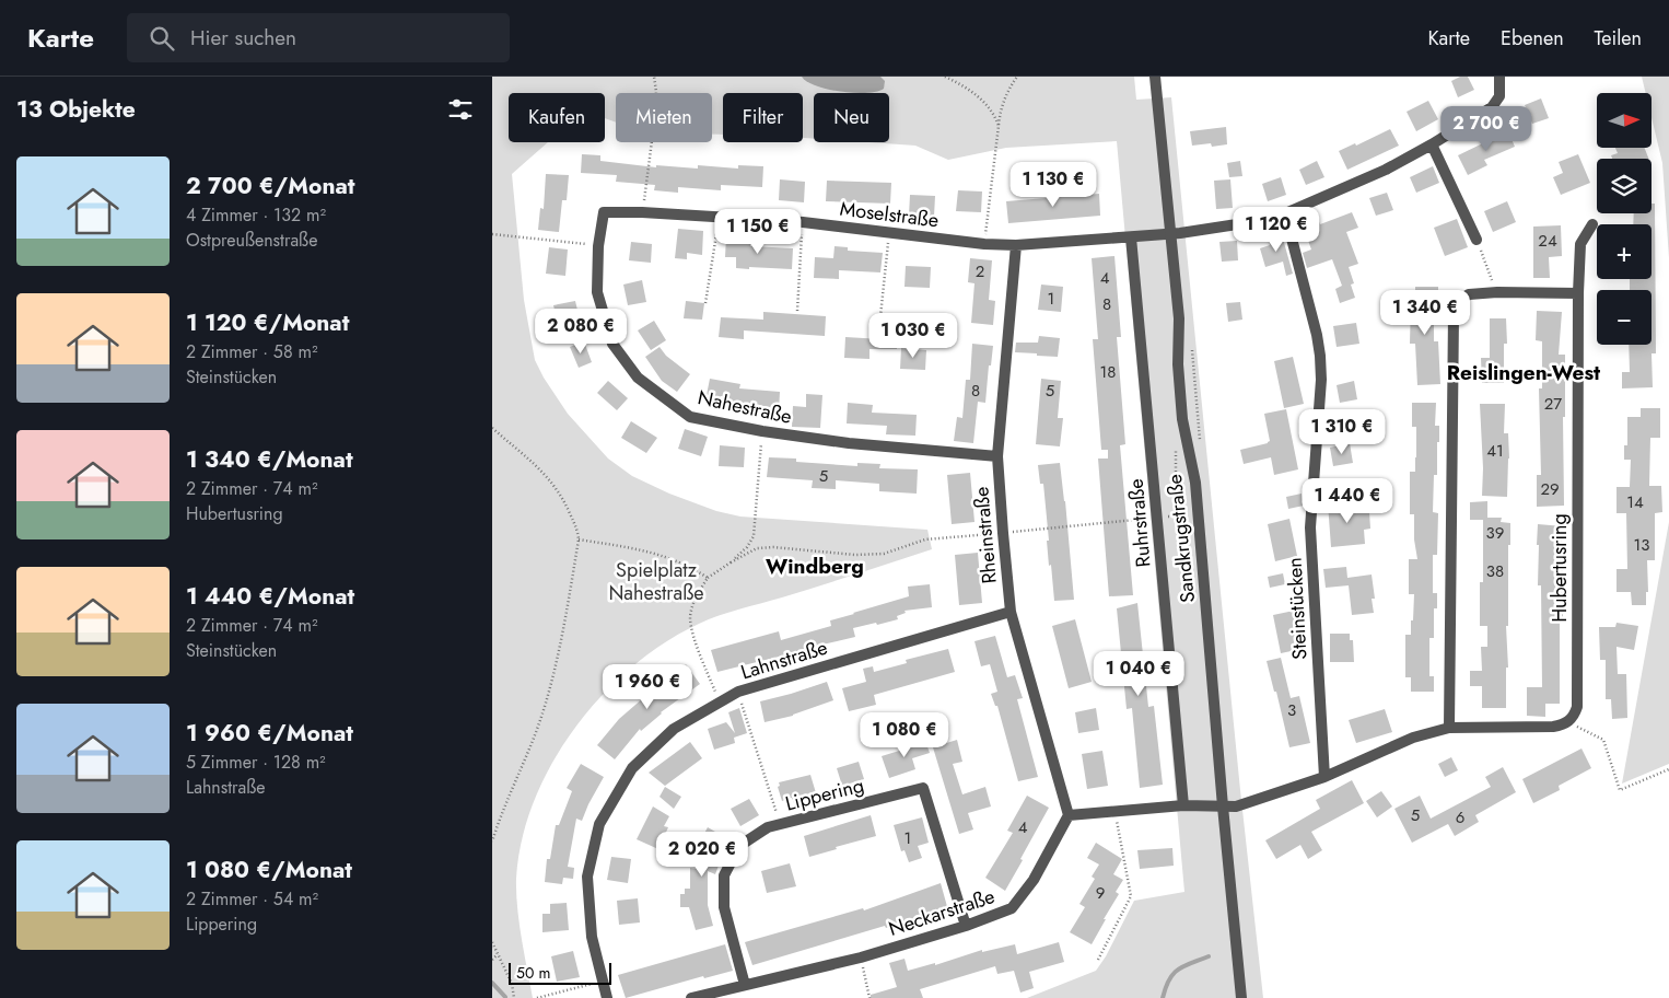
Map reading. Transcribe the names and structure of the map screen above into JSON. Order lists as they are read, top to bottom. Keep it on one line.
{"streets":{"street":["Moselstraße","Nahestraße","Ruhrstraße","Rheinstraße","Sandkrugstraße","Hubertusring","Steinstücken","Lahnstraße","Lippering","Neckarstraße"]},"crossings":[["Moselstraße","Nahestraße"],["Moselstraße","Ruhrstraße"],["Moselstraße","Rheinstraße"],["Moselstraße","Sandkrugstraße"],["Moselstraße","Steinstücken"],["Nahestraße","Rheinstraße"],["Rheinstraße","Lahnstraße"],["Rheinstraße","Neckarstraße"],["Lippering","Neckarstraße"]],"districts":["Reislingen-West","Windberg"],"parks":["Spielplatz Nahestraße"],"house_numbers":["24","2","4","1","8","18","8","5","27","41","5","29","14","39","13","38","3","5","6","4","1","9"],"scale_bar":"50 m","north":"right","page":{"header":"Karte","search":"Hier suchen","nav":["Karte","Ebenen","Teilen"],"heading":"13 Objekte","map_buttons":["+","−"],"chip":["Kaufen","Mieten","Filter","Neu"],"price":["2 700 €","1 130 €","1 120 €","1 150 €","1 340 €","2 080 €","1 030 €","1 310 €","1 440 €","1 040 €","1 960 €","1 080 €","2 020 €"],"list":[{"name":"2 700 €/Monat","note":"4 Zimmer · 132 m² · Ostpreußenstraße"},{"name":"1 120 €/Monat","note":"2 Zimmer · 58 m² · Steinstücken"},{"name":"1 340 €/Monat","note":"2 Zimmer · 74 m² · Hubertusring"},{"name":"1 440 €/Monat","note":"2 Zimmer · 74 m² · Steinstücken"},{"name":"1 960 €/Monat","note":"5 Zimmer · 128 m² · Lahnstraße"},{"name":"1 080 €/Monat","note":"2 Zimmer · 54 m² · Lippering"}],"scale":"50 m"}}
